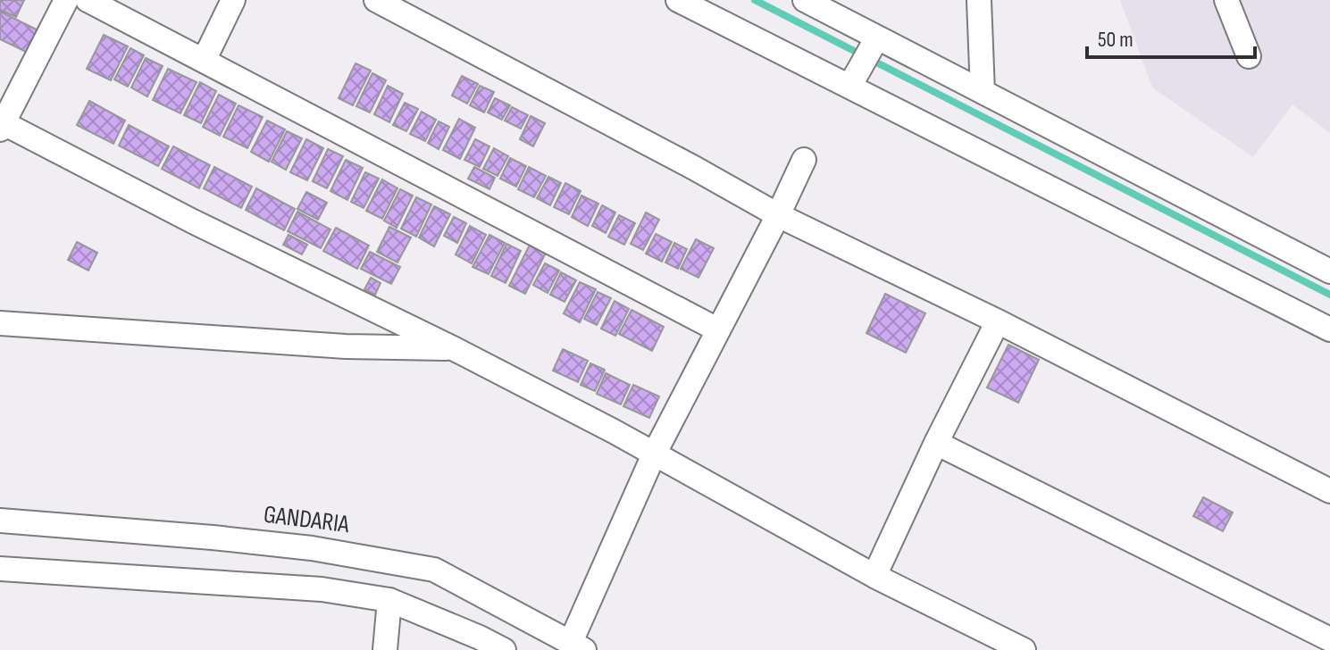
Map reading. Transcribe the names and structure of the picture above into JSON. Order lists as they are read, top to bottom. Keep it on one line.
{"streets":{"street":["GANDARIA"]},"scale_bar":"50 m"}
